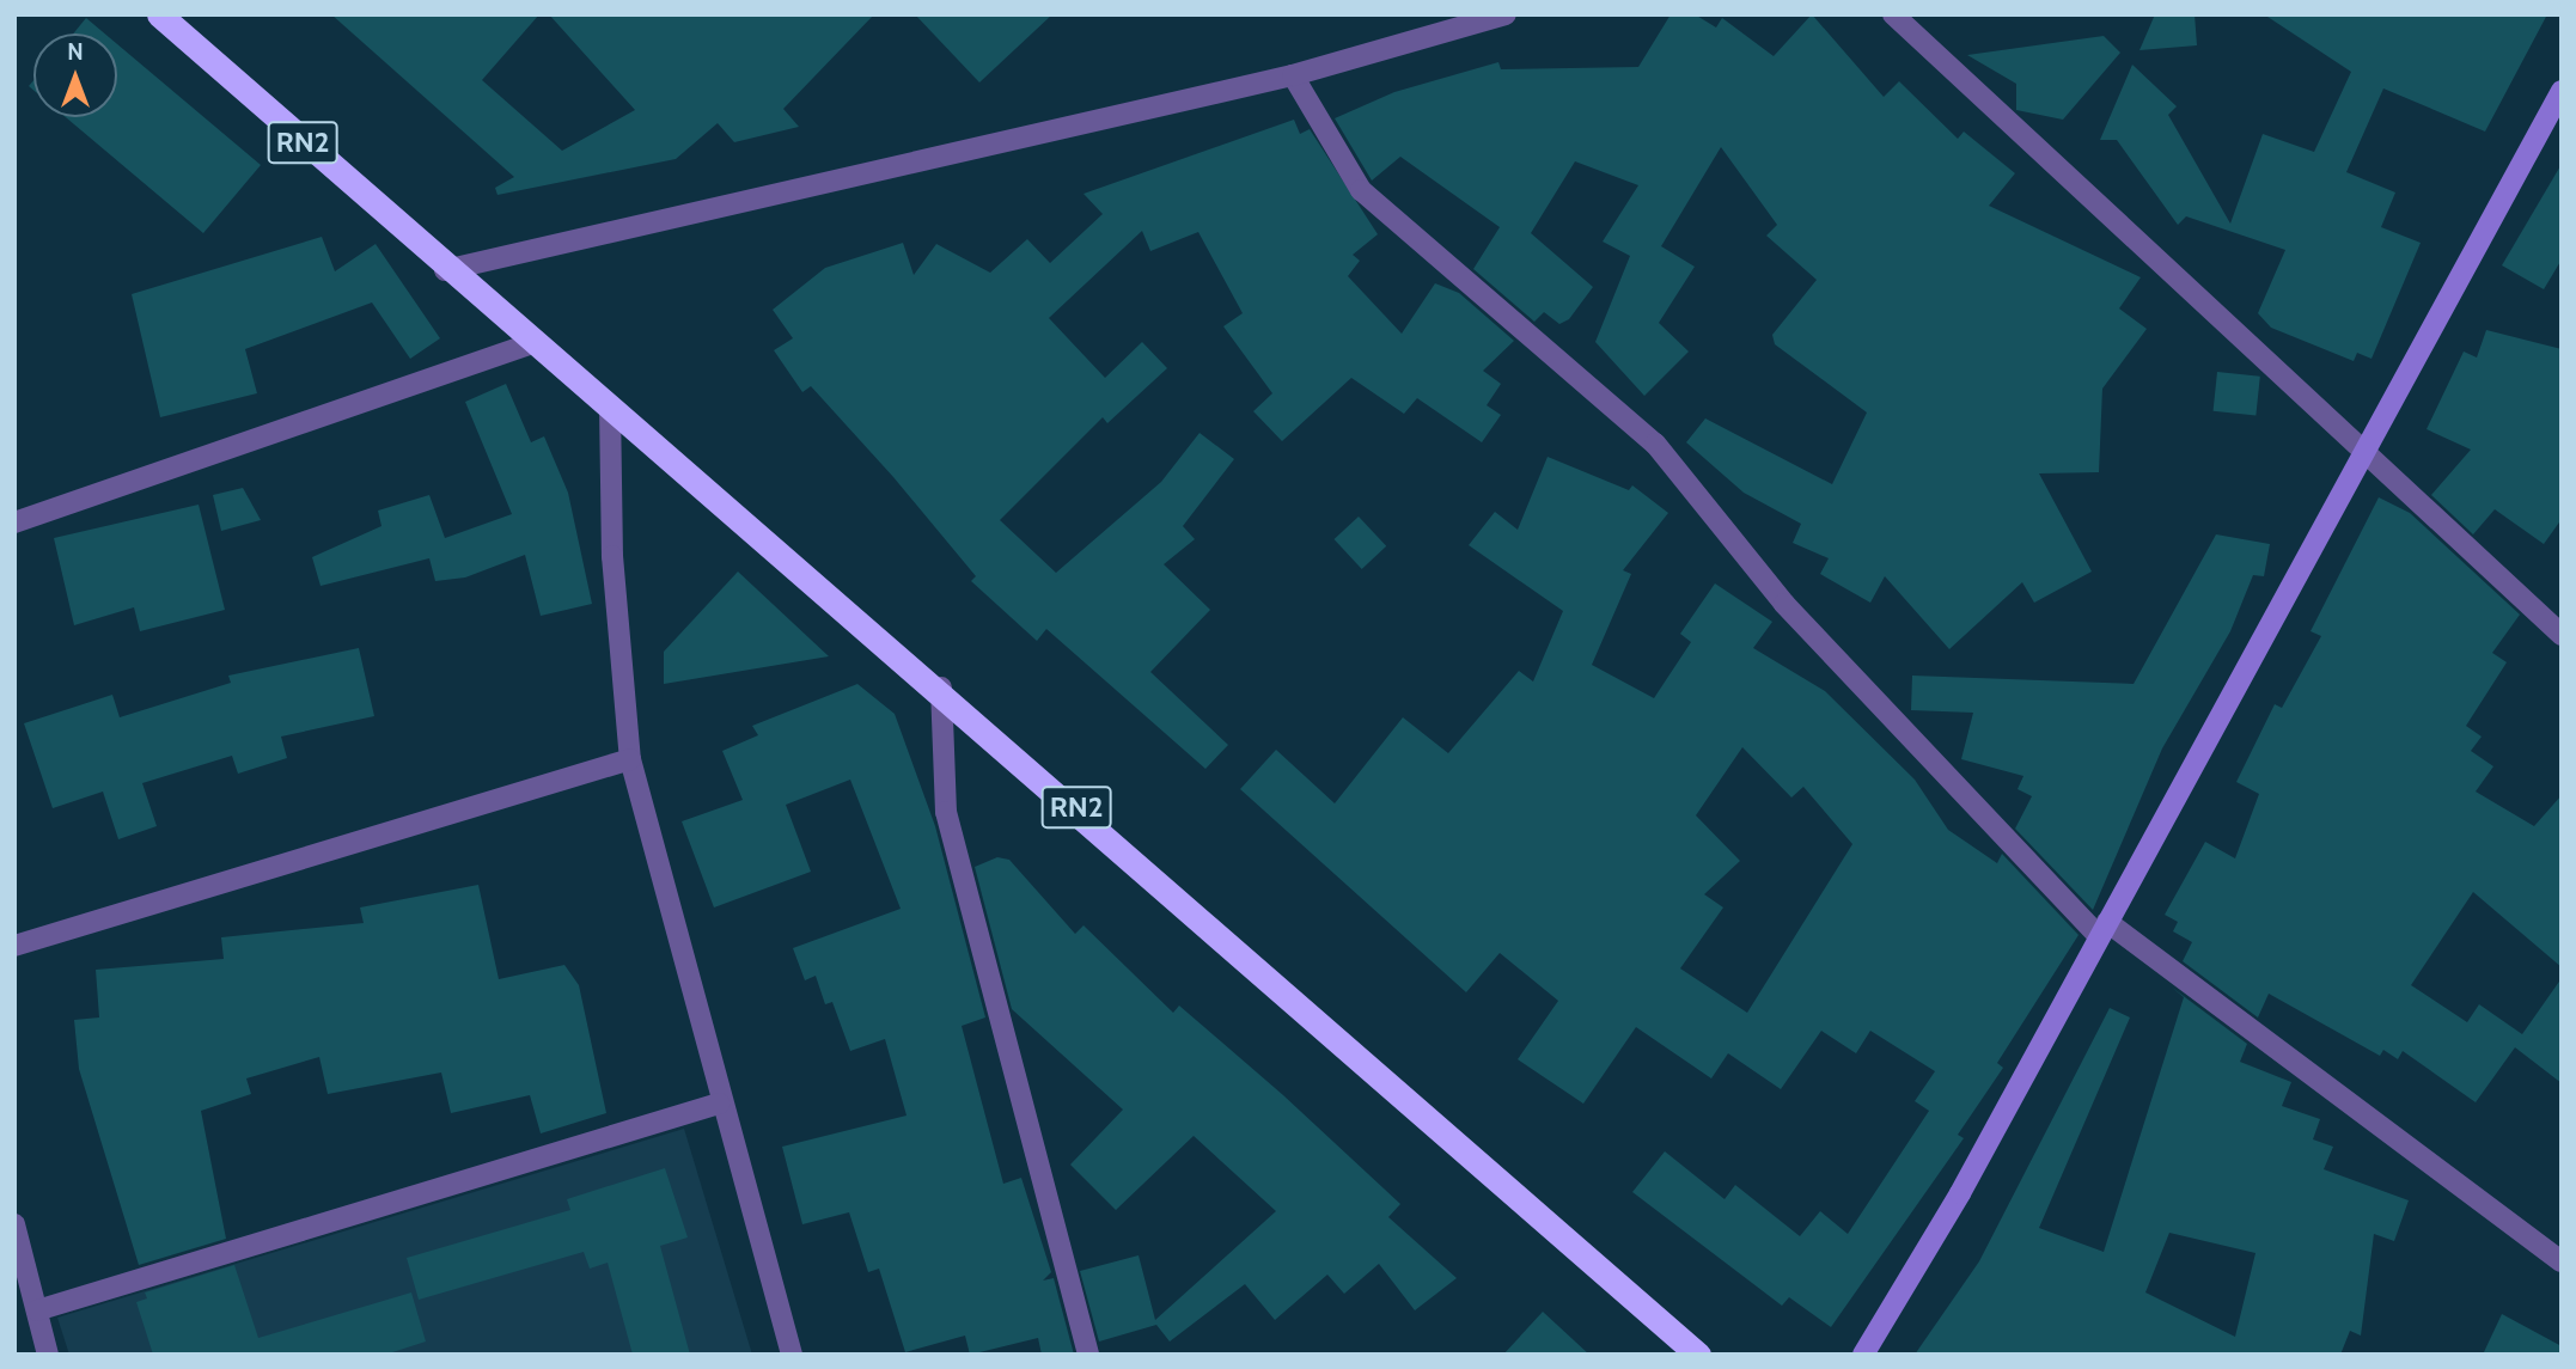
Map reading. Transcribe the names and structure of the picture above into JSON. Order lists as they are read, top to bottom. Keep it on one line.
{"streets":{"highway":["RN2"]},"north":"top"}
